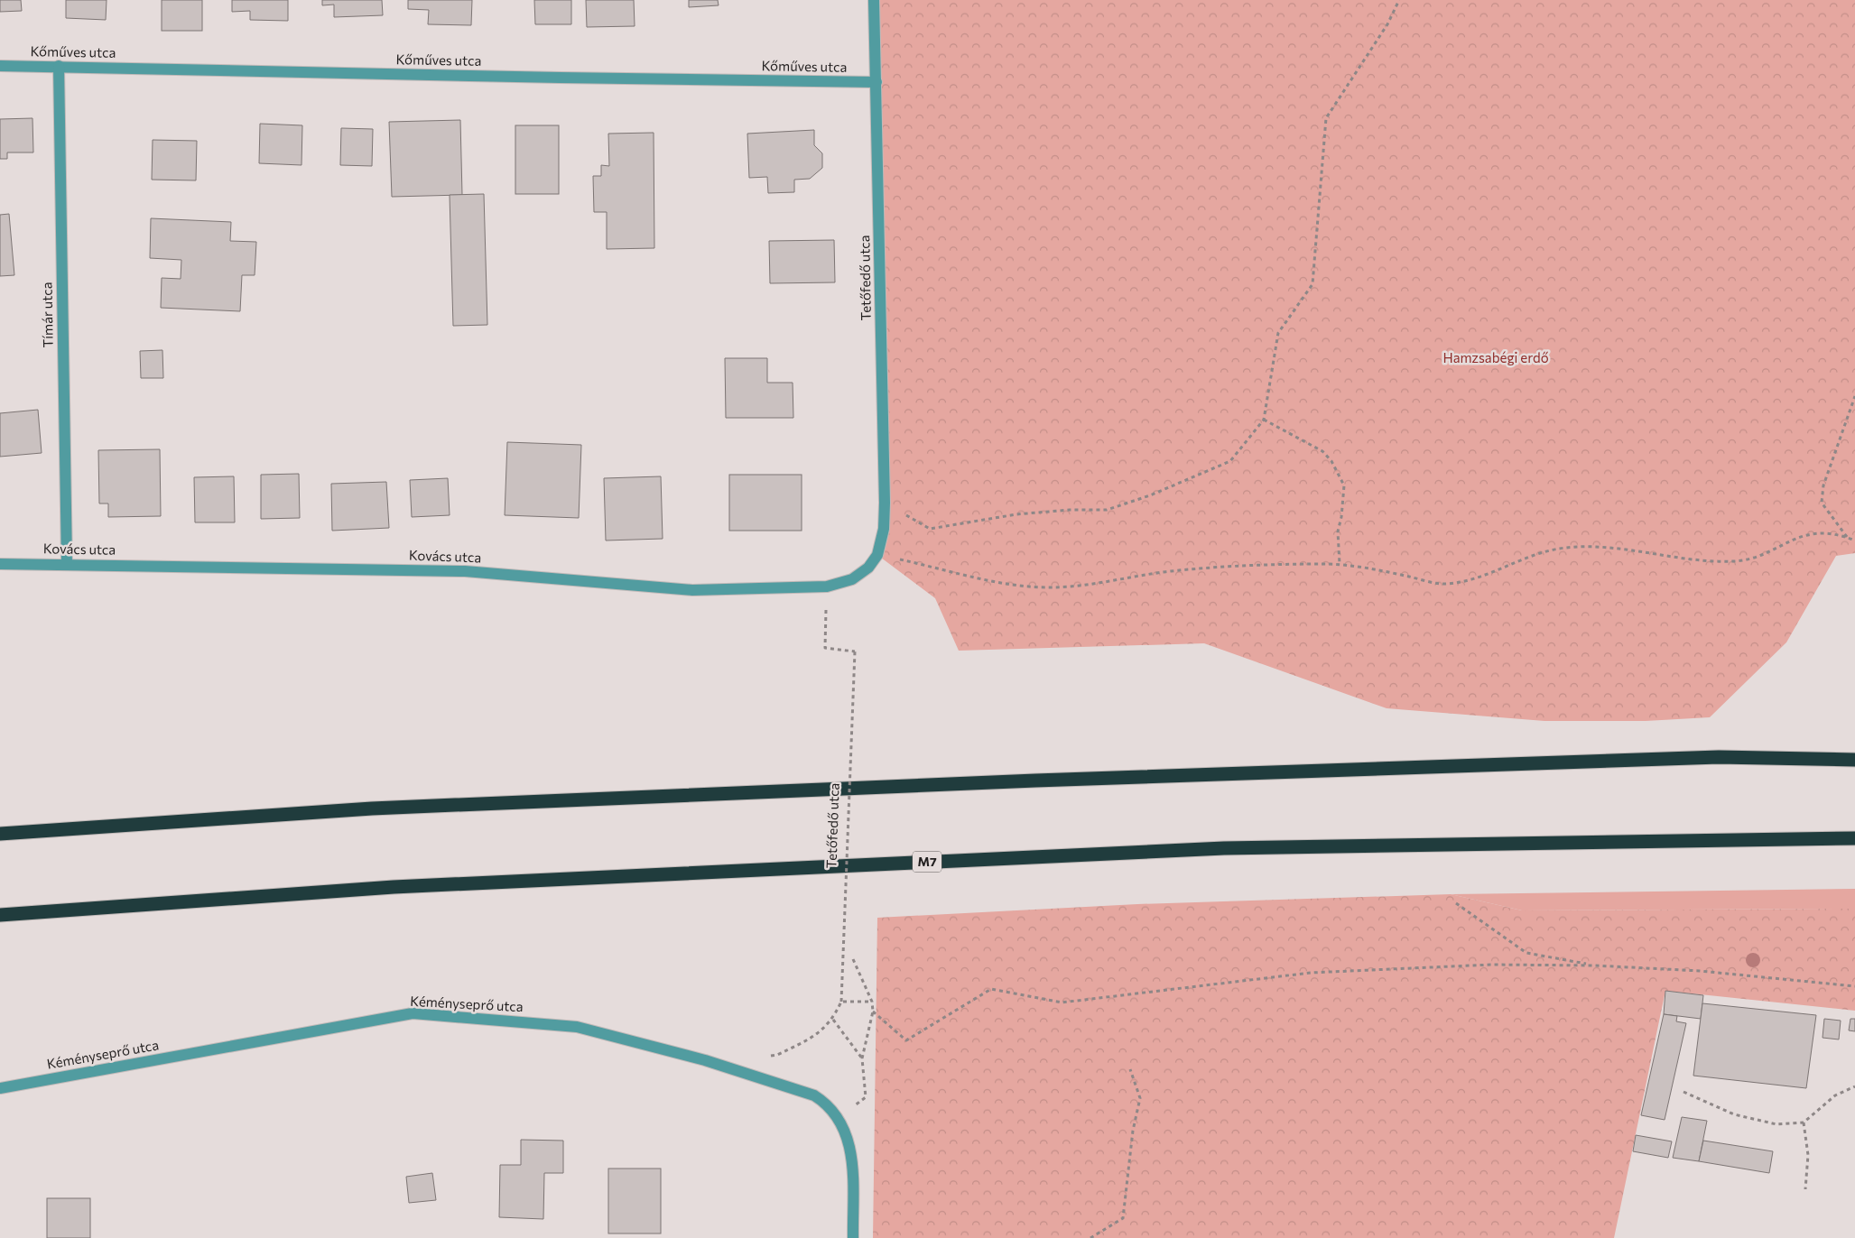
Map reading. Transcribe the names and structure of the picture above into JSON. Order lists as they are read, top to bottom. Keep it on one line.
{"streets":{"highway":["M7"],"street":["Kőműves utca","Tetőfedő utca","Tímár utca","Kovács utca","Kéményseprő utca"]},"crossings":[["Kőműves utca","Tetőfedő utca"],["Kőműves utca","Tímár utca"],["Tetőfedő utca","Kovács utca"],["Tímár utca","Kovács utca"]],"parks":["Hamzsabégi erdő"]}
